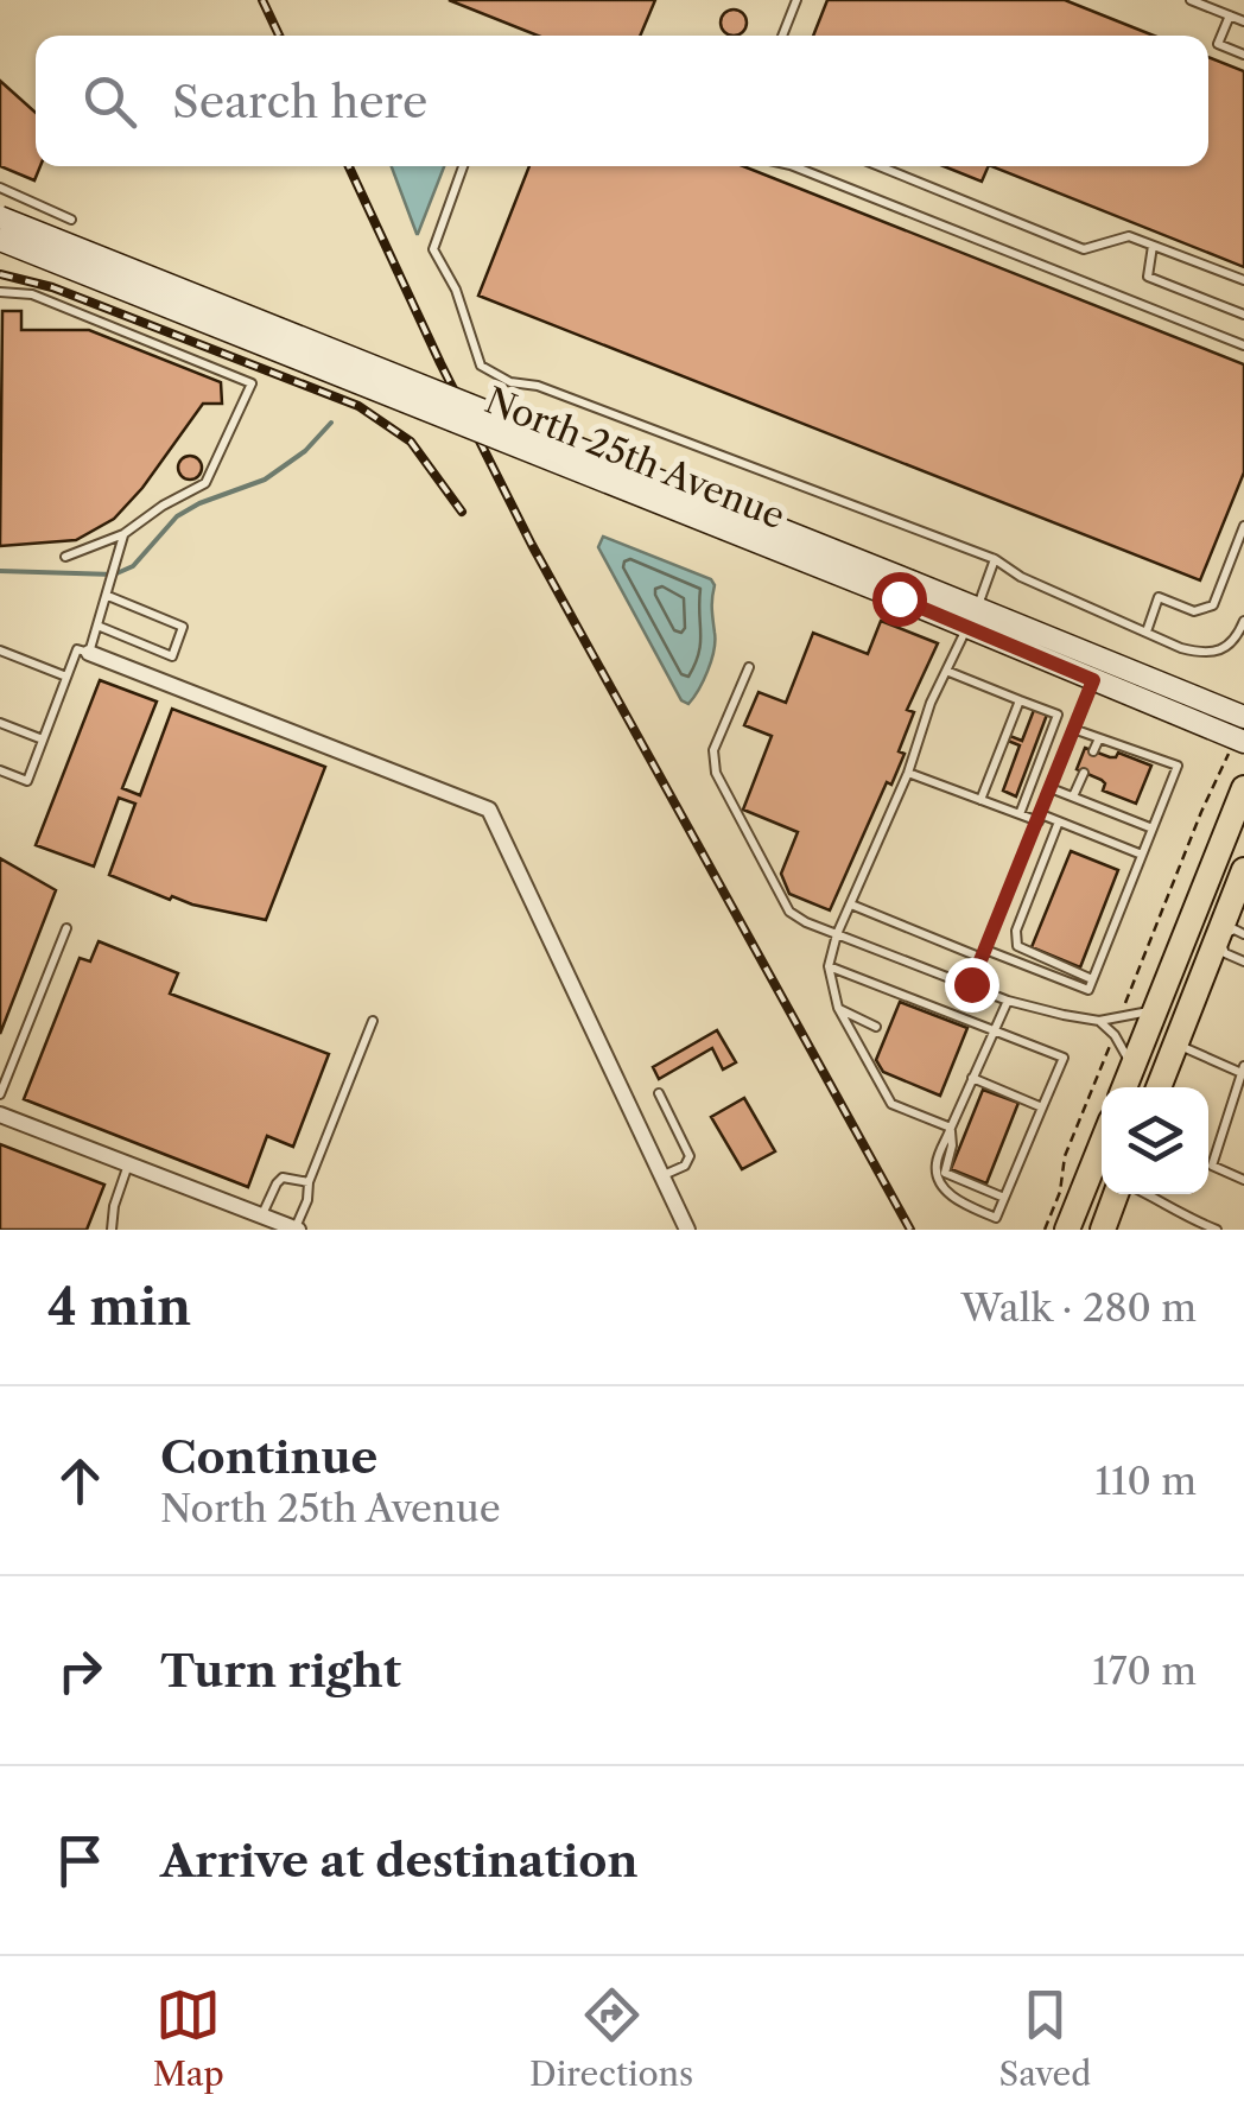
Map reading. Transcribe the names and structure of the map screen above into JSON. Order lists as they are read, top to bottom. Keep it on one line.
{"streets":{"main road":["North 25th Avenue"]},"page":{"search":"Search here","heading":["4 min","Walk · 280 m"],"list":[["Continue","North 25th Avenue","110 m"],["Turn right","170 m"],"Arrive at destination"],"nav":["Map","Directions","Saved"]}}
